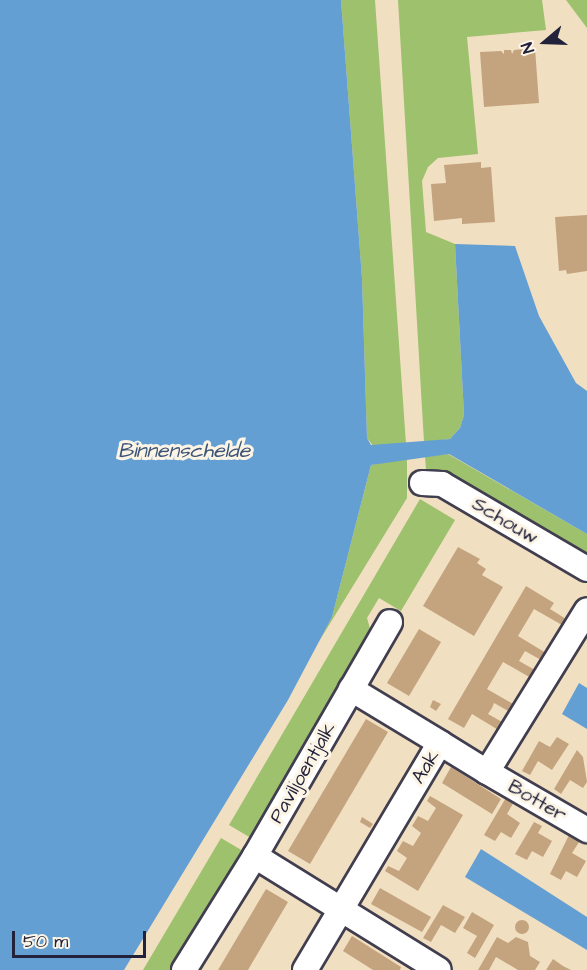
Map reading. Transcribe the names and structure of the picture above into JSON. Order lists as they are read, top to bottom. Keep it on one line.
{"streets":{"street":["Schouw","Aak","Paviljoentjalk","Botter"]},"crossings":[["Aak","Botter"]],"water":["Binnenschelde"],"scale_bar":"50 m","north":"left"}
